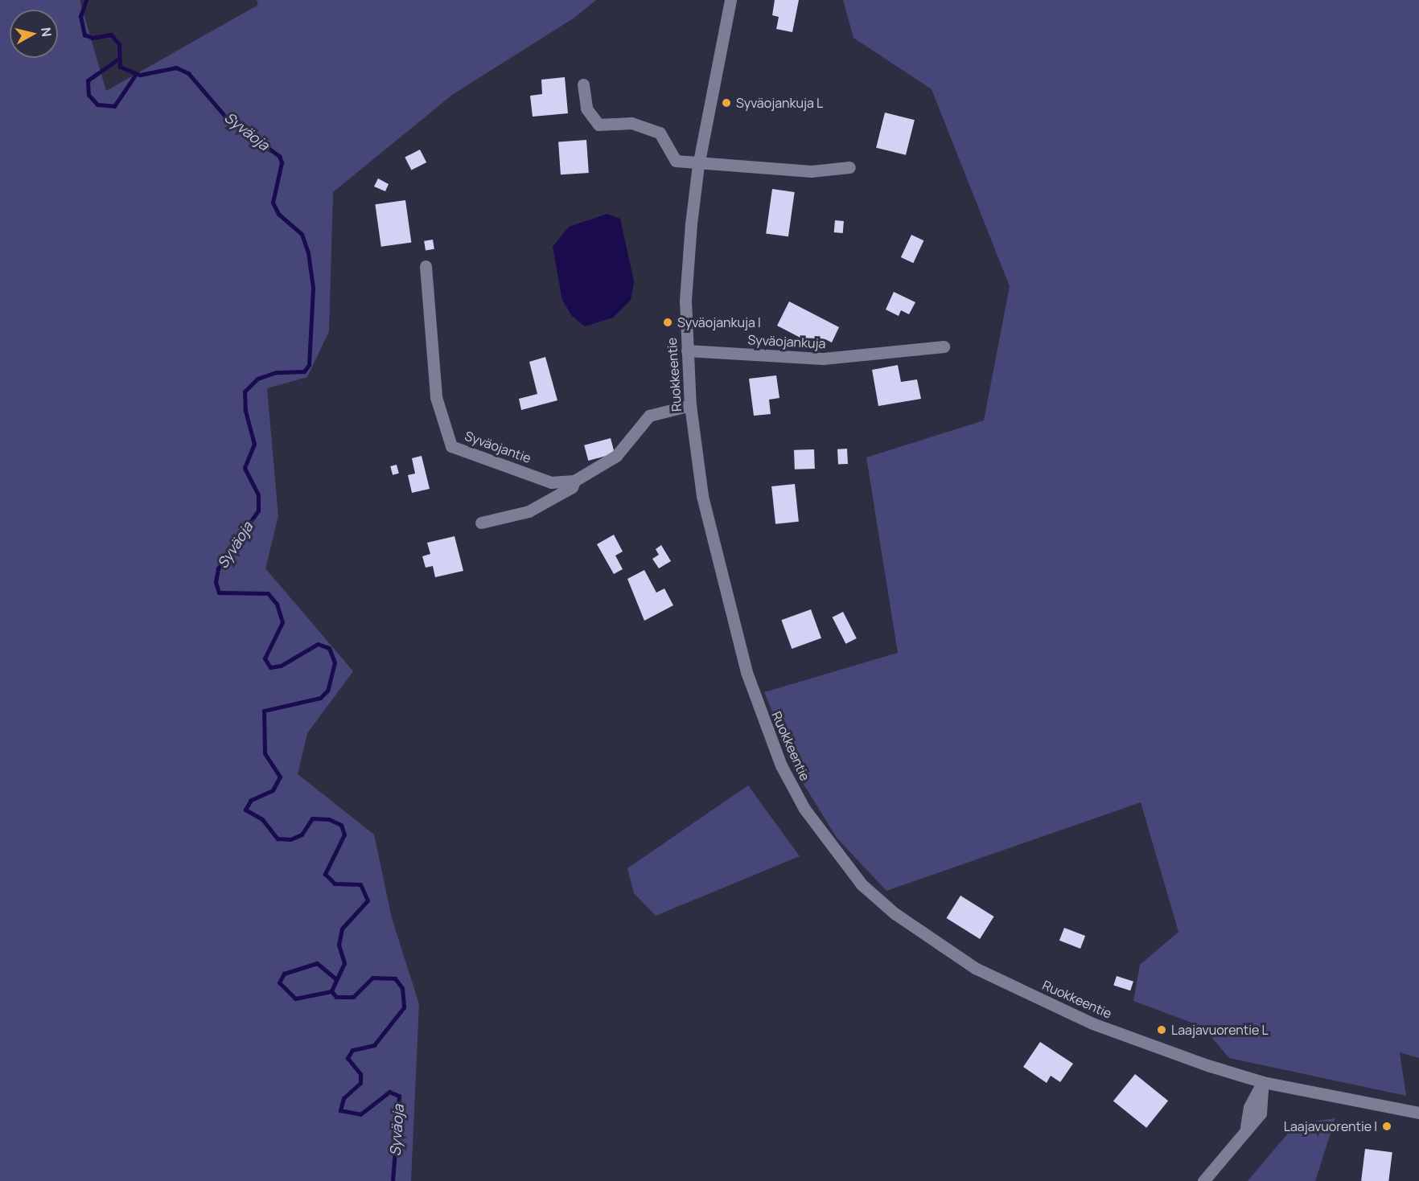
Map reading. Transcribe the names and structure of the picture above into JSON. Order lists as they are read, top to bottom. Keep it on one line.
{"streets":{"street":["Syväojankuja","Ruokkeentie","Syväojantie"]},"crossings":[["Syväojankuja","Ruokkeentie"],["Ruokkeentie","Syväojantie"]],"water":["Syväoja"],"places":["Syväojankuja L","Syväojankuja I","Laajavuorentie L","Laajavuorentie I"],"north":"right"}
